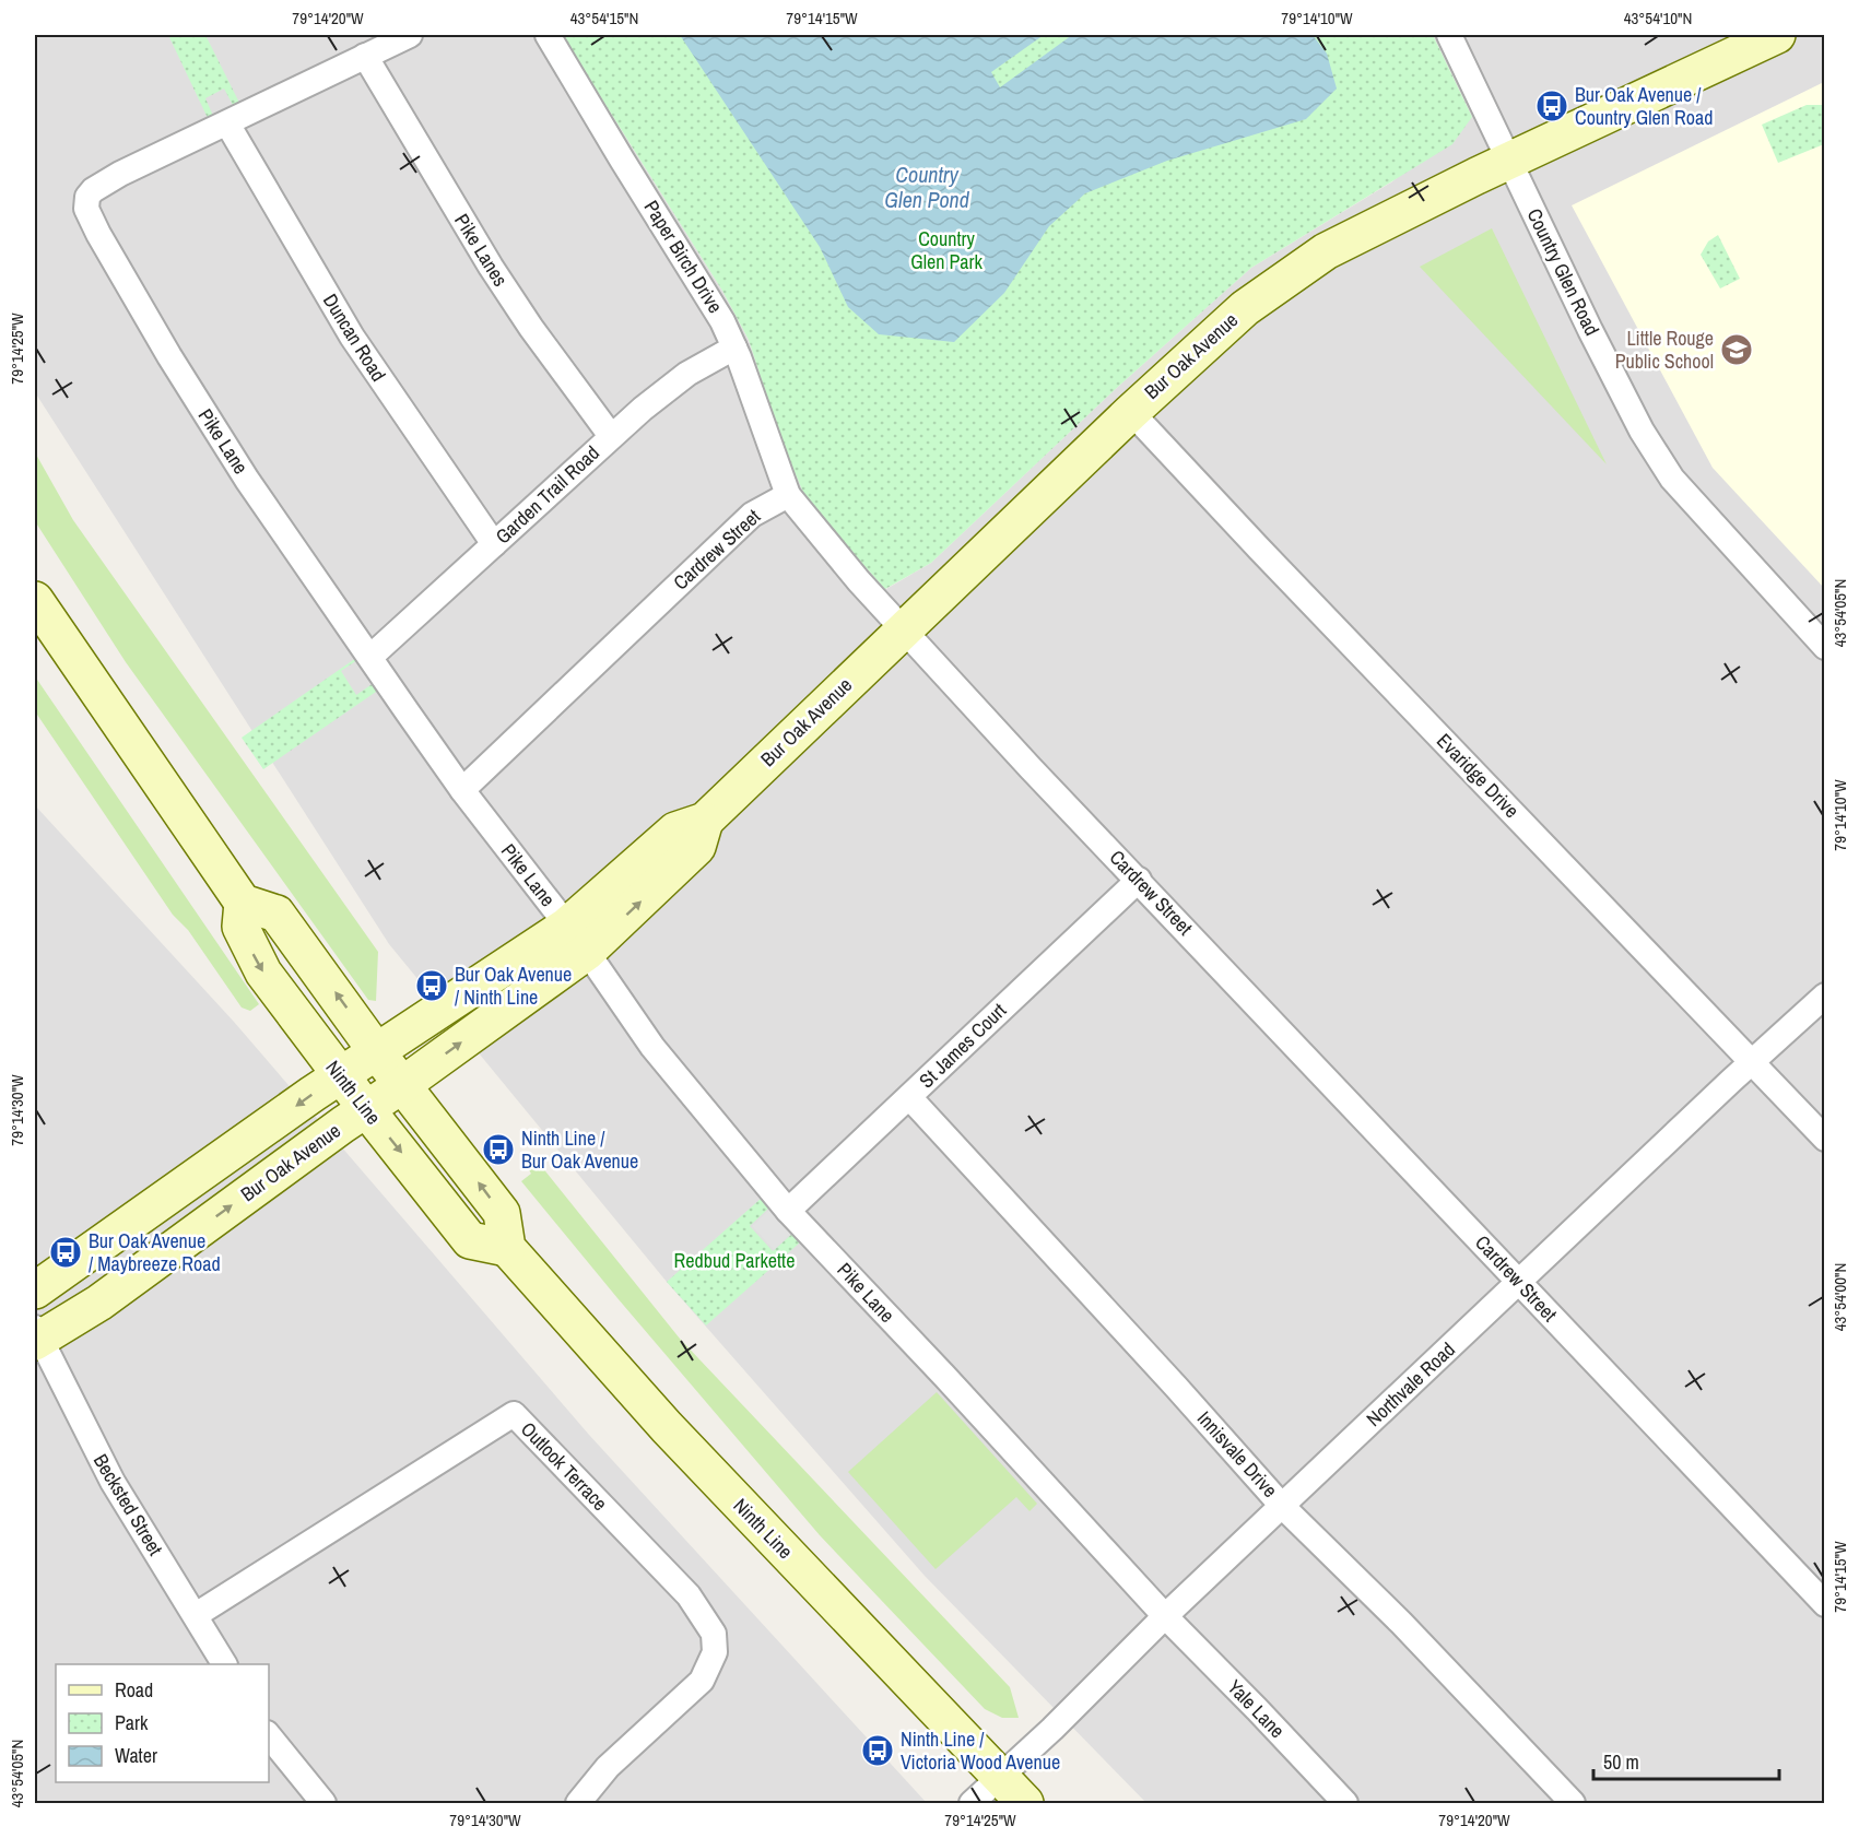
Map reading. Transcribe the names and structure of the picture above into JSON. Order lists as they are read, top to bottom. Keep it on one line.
{"streets":{"street":["Pike Lanes","Paper Birch Drive","Country Glen Road","Duncan Road","Bur Oak Avenue","Pike Lane","Garden Trail Road","Cardrew Street","Evaridge Drive","St James Court","Ninth Line","Northvale Road","Innisvale Drive","Outlook Terrace","Becksted Street","Yale Lane"]},"crossings":[["Pike Lanes","Pike Lane"],["Pike Lanes","Garden Trail Road"],["Paper Birch Drive","Garden Trail Road"],["Paper Birch Drive","Cardrew Street"],["Country Glen Road","Bur Oak Avenue"],["Duncan Road","Pike Lane"],["Duncan Road","Garden Trail Road"],["Bur Oak Avenue","Pike Lane"],["Bur Oak Avenue","Cardrew Street"],["Bur Oak Avenue","Evaridge Drive"],["Bur Oak Avenue","Ninth Line"],["Bur Oak Avenue","Becksted Street"],["Pike Lane","Garden Trail Road"],["Pike Lane","Cardrew Street"],["Pike Lane","St James Court"],["Pike Lane","Northvale Road"],["Pike Lane","Yale Lane"],["Cardrew Street","St James Court"],["Cardrew Street","Northvale Road"],["Evaridge Drive","Northvale Road"],["St James Court","Innisvale Drive"],["Ninth Line","Northvale Road"],["Northvale Road","Innisvale Drive"],["Northvale Road","Yale Lane"],["Outlook Terrace","Becksted Street"]],"water":["Country Glen Pond"],"parks":["Country Glen Park","Redbud Parkette"],"places":{"bus stop":["Bur Oak Avenue / Country Glen Road","Bur Oak Avenue / Ninth Line","Ninth Line / Bur Oak Avenue","Bur Oak Avenue / Maybreeze Road","Ninth Line / Victoria Wood Avenue"],"school or university":["Little Rouge Public School"]},"legend":["Road","Park","Water"],"scale_bar":"50 m","coordinates":["79°14'20\"W","43°54'15\"N","79°14'15\"W","79°14'10\"W","43°54'10\"N","79°14'25\"W","43°54'05\"N","79°14'30\"W","43°54'00\"N"]}
